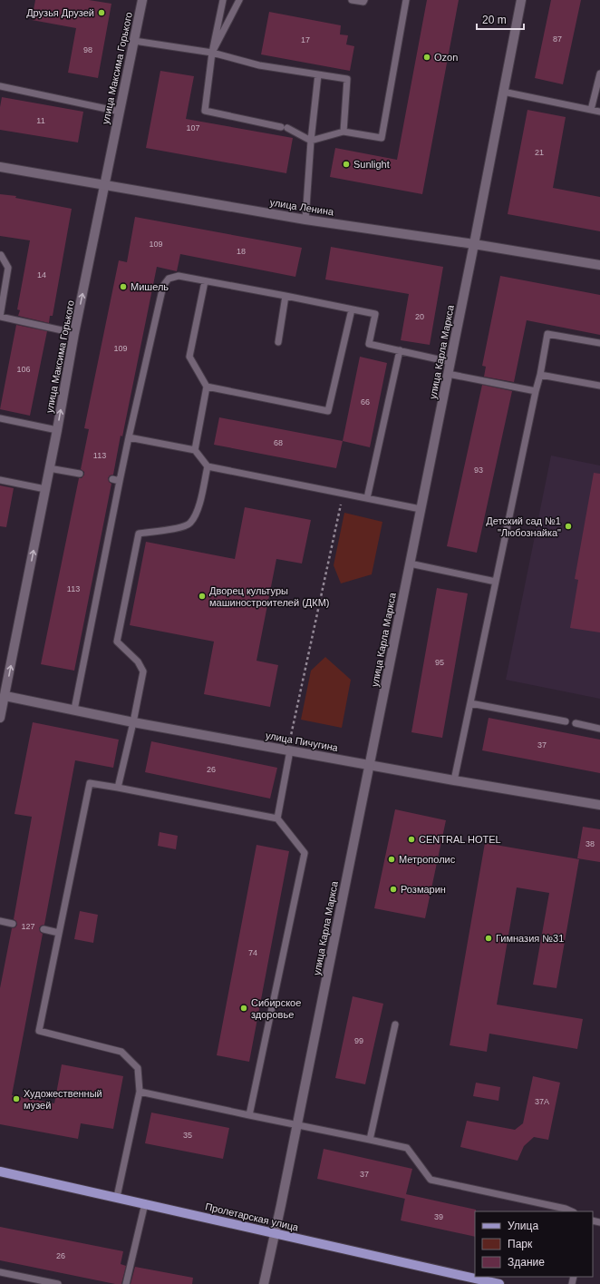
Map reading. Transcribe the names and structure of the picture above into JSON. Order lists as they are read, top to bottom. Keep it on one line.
{"streets":{"main road":["улица Максима Горького","улица Ленина","улица Карла Маркса","улица Пичугина","Пролетарская улица"]},"crossings":[["улица Максима Горького","улица Ленина"],["улица Максима Горького","улица Пичугина"],["улица Ленина","улица Карла Маркса"],["улица Карла Маркса","улица Пичугина"],["улица Карла Маркса","Пролетарская улица"]],"one_way":["улица Максима Горького"],"places":["Друзья Друзей","Ozon","Sunlight","Мишель","Детский cад №1 \"Любознайка\"","Дворец культуры машиностроителей (ДКМ)","СENTRAL HOTEL","Метрополис","Розмарин","Гимназия №31","Сибирское здоровье","Художественный музей"],"house_numbers":["87","17","98","11","107","21","109","18","14","20","109","106","66","68","113","93","113","95","37","26","38","127","74","99","37А","35","37","39","26"],"legend":["Улица","Парк","Здание"],"scale_bar":"20 m"}
